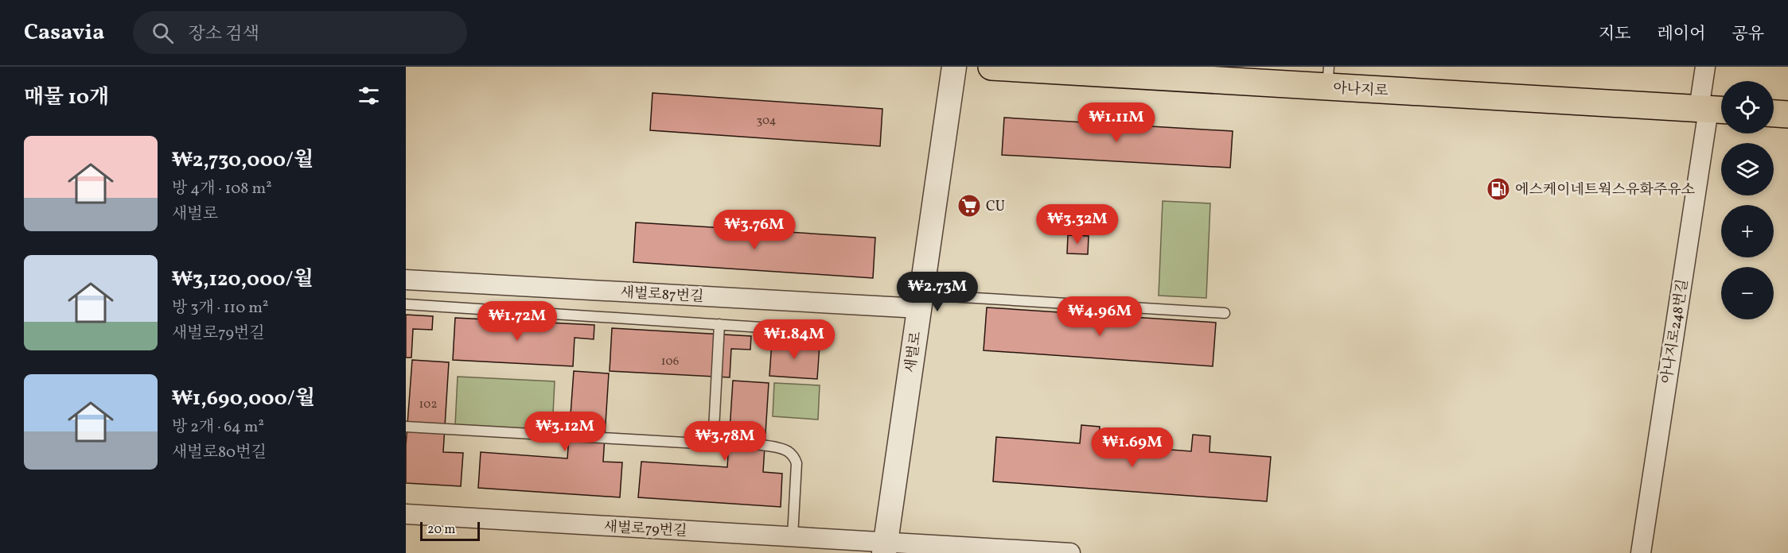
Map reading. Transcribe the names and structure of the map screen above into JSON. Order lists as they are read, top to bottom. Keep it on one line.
{"streets":{"main road":["아나지로"],"street":["새벌로87번길","아나지로248번길","새벌로","새벌로79번길"]},"crossings":[["아나지로","아나지로248번길"],["새벌로87번길","새벌로"],["새벌로","새벌로79번길"]],"places":{"fuel station":["에스케이네트웍스유화주유소"],"supermarket":["CU"]},"house_numbers":["304","106","102"],"scale_bar":"20 m","page":{"header":"Casavia","search":"장소 검색","nav":["지도","레이어","공유"],"heading":"매물 10개","map_buttons":["+","−"],"price":["₩1.11M","₩3.32M","₩3.76M","₩2.73M","₩4.96M","₩1.72M","₩1.84M","₩3.12M","₩3.78M","₩1.69M"],"list":[{"name":"₩2,730,000/월","note":"방 4개 · 108 m² · 새벌로"},{"name":"₩3,120,000/월","note":"방 3개 · 110 m² · 새벌로79번길"},{"name":"₩1,690,000/월","note":"방 2개 · 64 m² · 새벌로80번길"}],"scale":"20 m"}}
